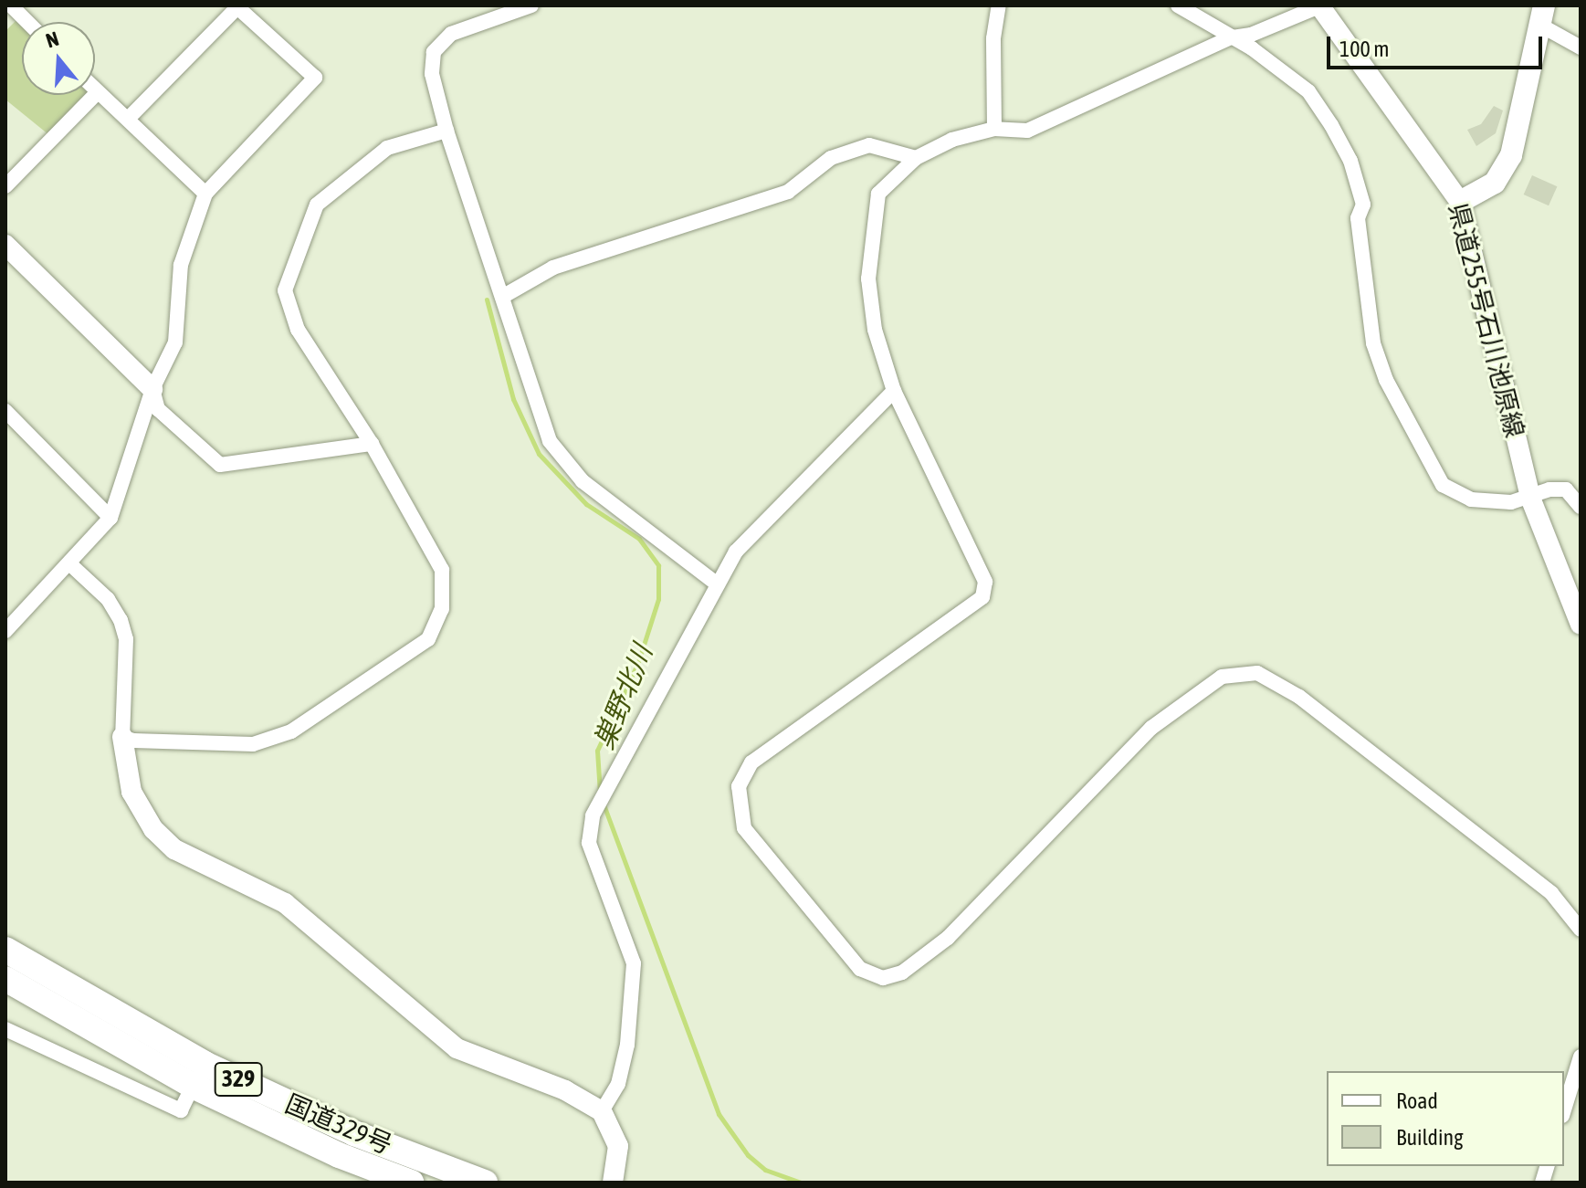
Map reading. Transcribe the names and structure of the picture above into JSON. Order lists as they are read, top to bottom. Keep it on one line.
{"streets":{"highway":["329","国道329号"],"street":["県道255号石川池原線"]},"water":["巣野北川"],"legend":["Road","Building"],"scale_bar":"100 m","north":"top"}
